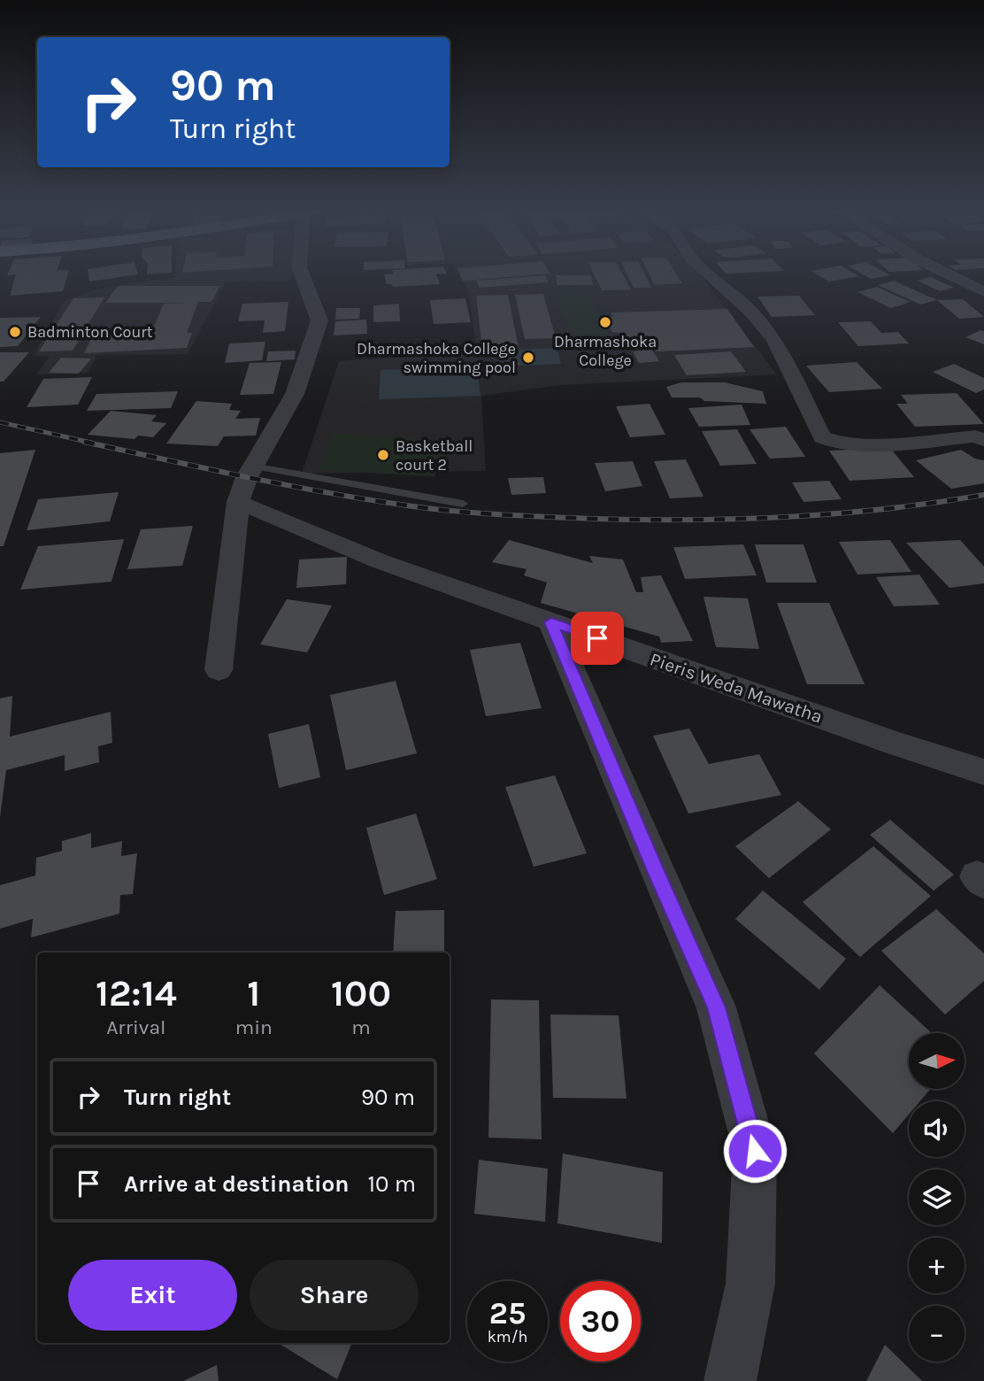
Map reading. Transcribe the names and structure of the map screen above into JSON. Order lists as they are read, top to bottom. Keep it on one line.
{"streets":{"street":["Pieris Weda Mawatha"]},"places":["Dharmashoka College","Badminton Court","Dharmashoka College swimming pool","Basketball court 2"],"north":"right","page":{"turn":["90 m","Turn right"],"eta":["12:14","Arrival","1","min","100","m"],"map_buttons":["+","−"],"list":[{"name":"Turn right","value":"90 m"},{"name":"Arrive at destination","value":"10 m"}],"buttons":["Exit","Share"],"speed":"25 km/h","limit":"30"}}
